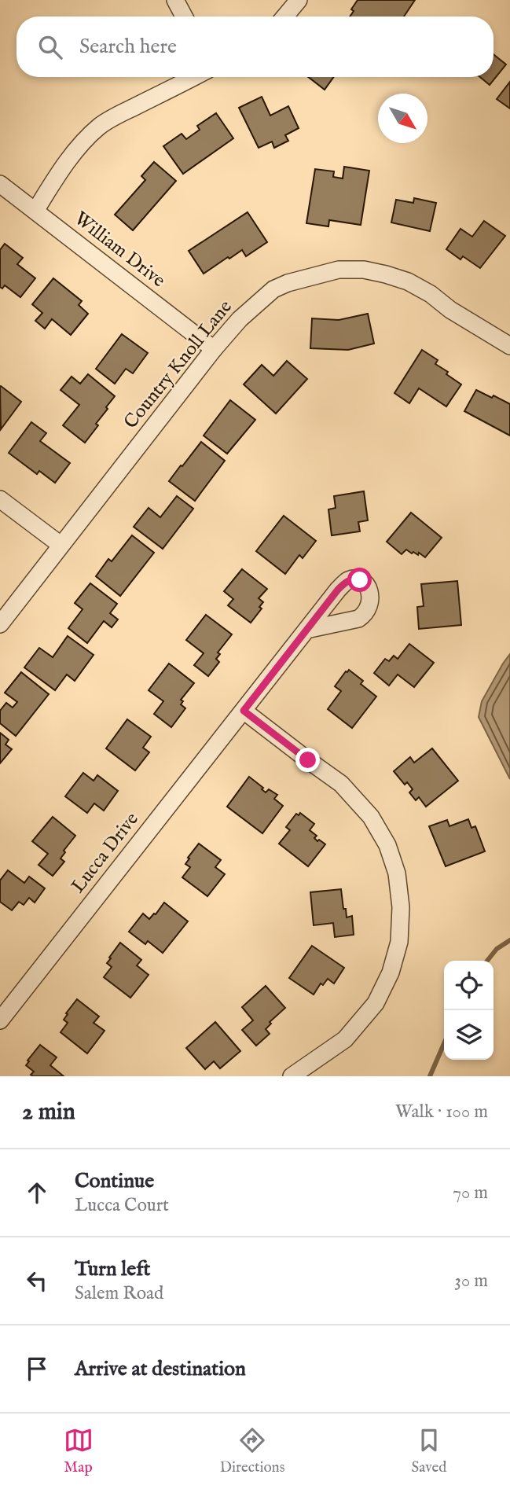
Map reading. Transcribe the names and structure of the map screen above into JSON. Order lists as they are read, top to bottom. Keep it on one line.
{"streets":{"street":["William Drive","Country Knoll Lane","Lucca Drive"]},"crossings":[["William Drive","Country Knoll Lane"]],"north":"bottom right","page":{"search":"Search here","heading":["2 min","Walk · 100 m"],"list":[["Continue","Lucca Court","70 m"],["Turn left","Salem Road","30 m"],"Arrive at destination"],"nav":["Map","Directions","Saved"]}}
